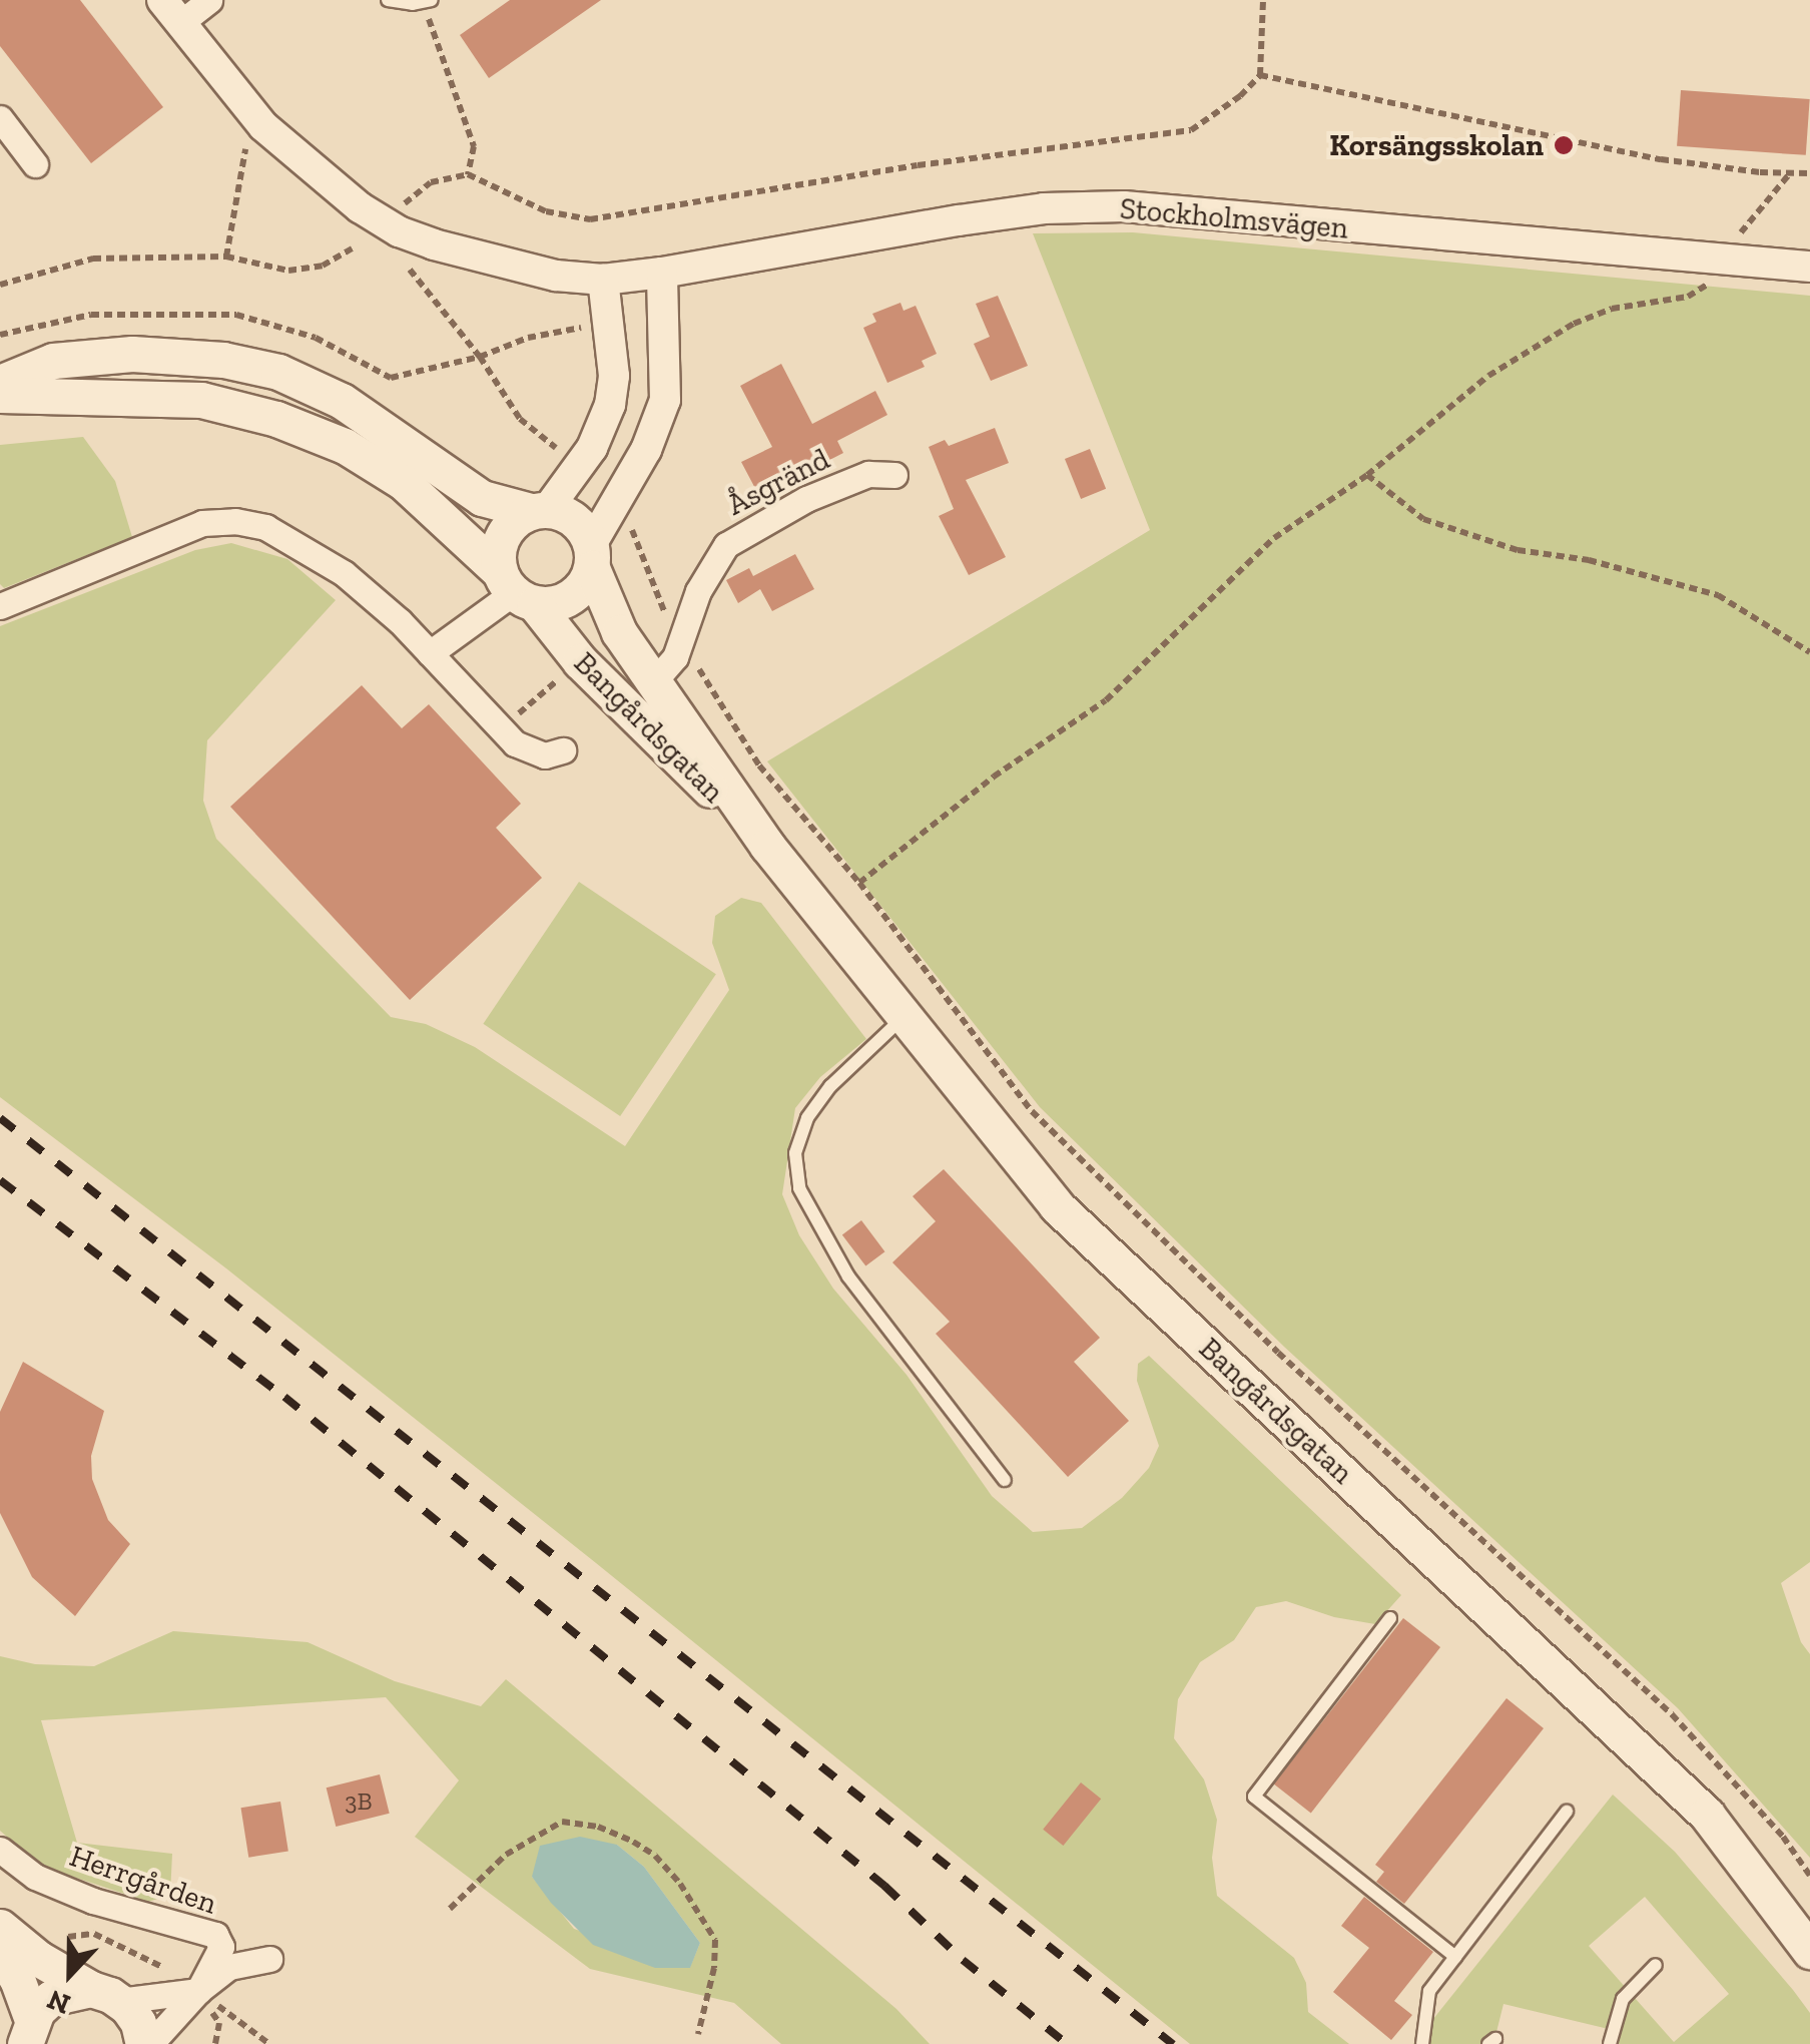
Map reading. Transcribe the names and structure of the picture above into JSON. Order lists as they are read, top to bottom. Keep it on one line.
{"streets":{"main road":["Bangårdsgatan"],"street":["Stockholmsvägen","Åsgränd","Herrgården"]},"crossings":[["Åsgränd","Bangårdsgatan"]],"places":["Korsängsskolan"],"house_numbers":["3B"],"north":"bottom"}
